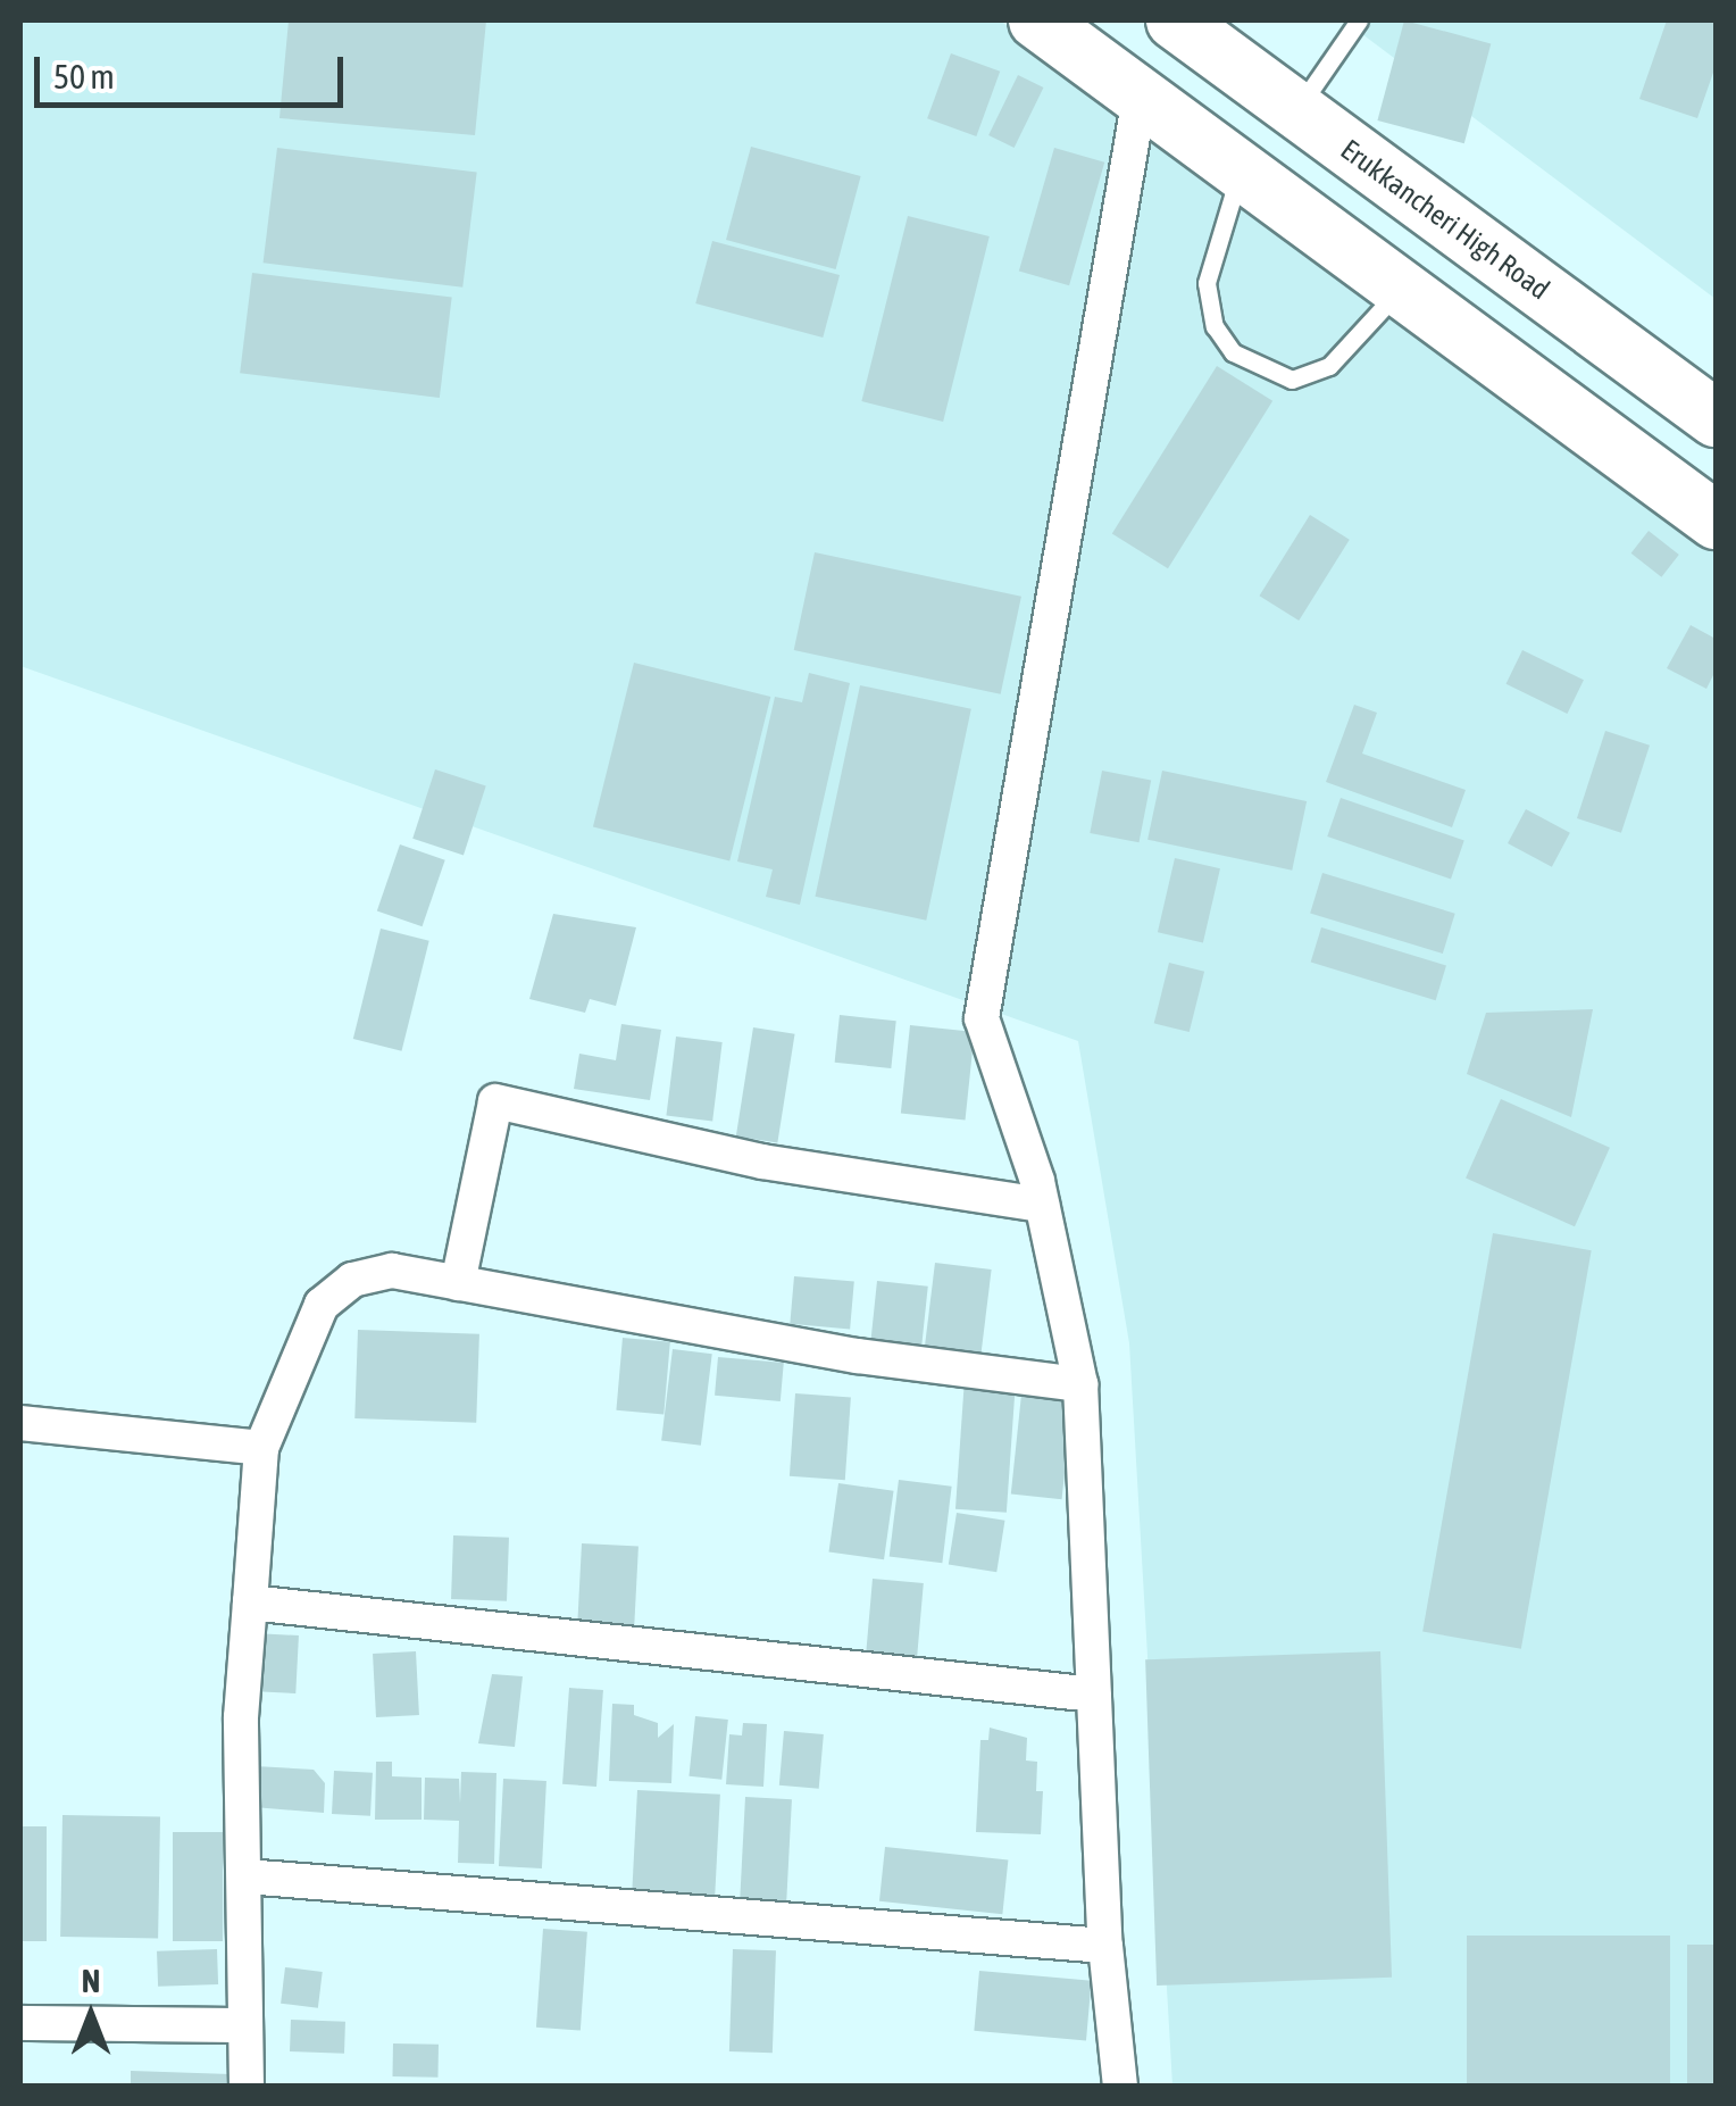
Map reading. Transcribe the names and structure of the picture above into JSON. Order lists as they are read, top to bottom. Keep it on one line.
{"streets":{"main road":["Erukkancheri High Road"]},"scale_bar":"50 m","north":"top"}
